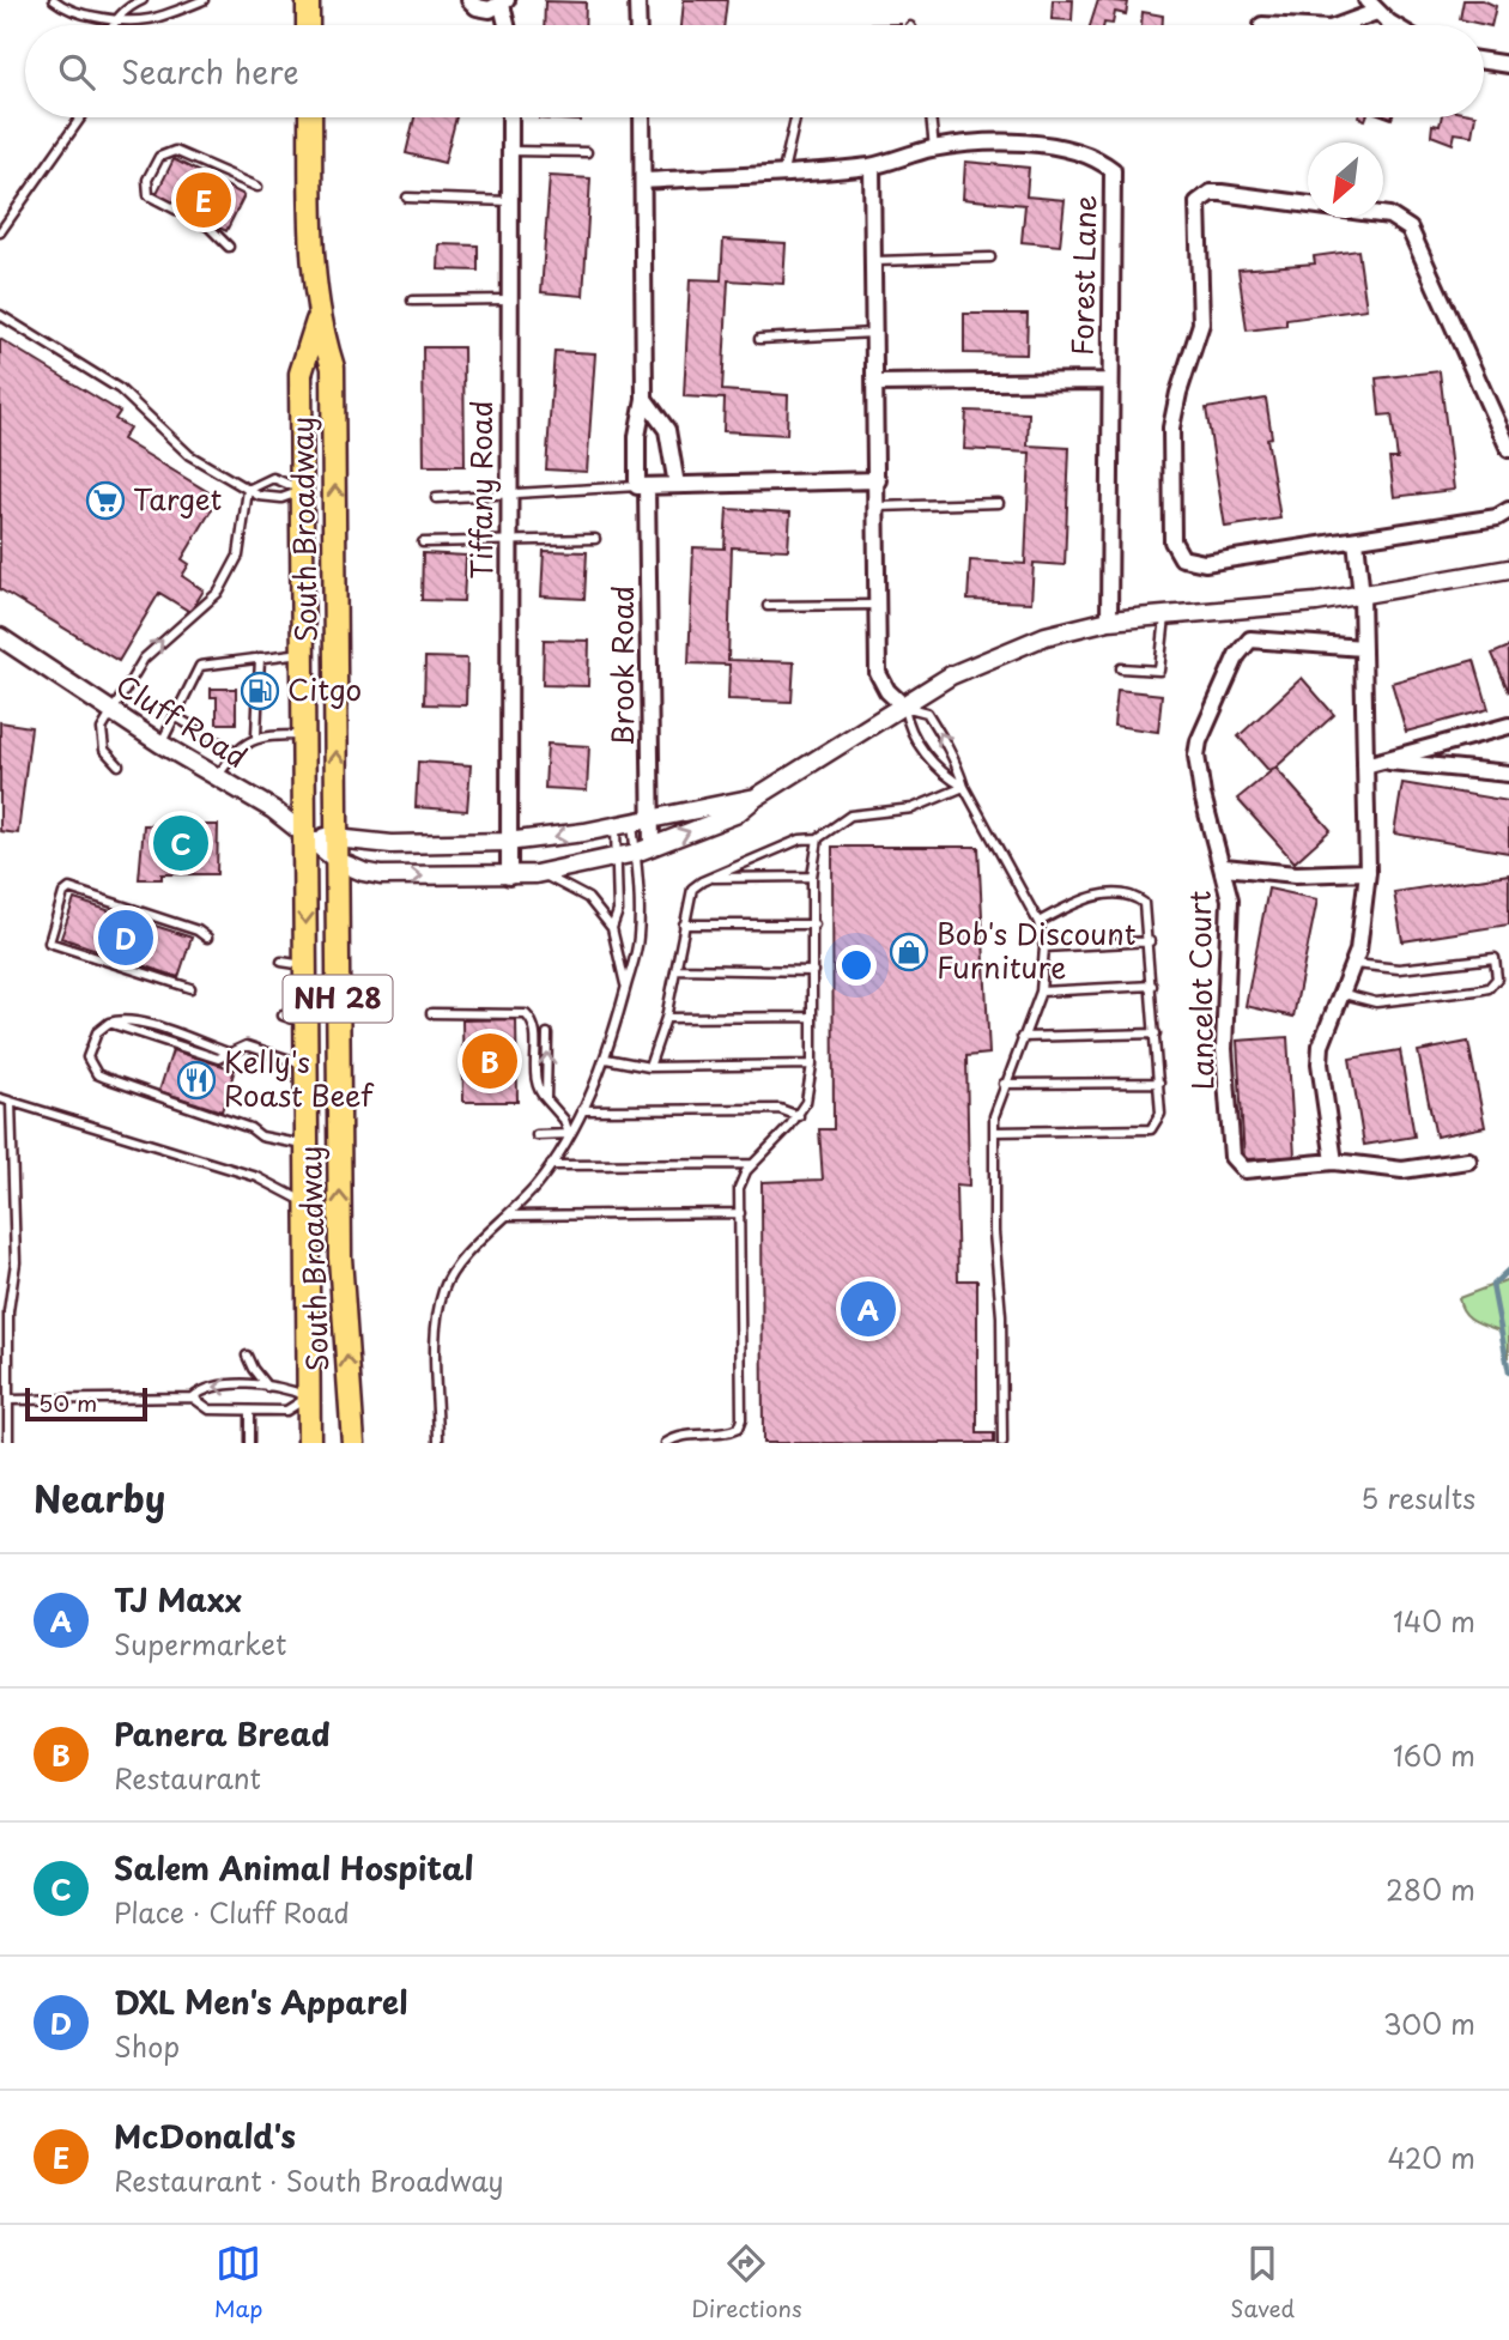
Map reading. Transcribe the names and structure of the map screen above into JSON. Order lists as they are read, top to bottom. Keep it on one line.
{"streets":{"main road":["South Broadway","NH 28"],"street":["Forest Lane","Tiffany Road","Brook Road","Cluff Road","Lancelot Court"]},"crossings":[["Forest Lane","Brook Road"],["Forest Lane","Cluff Road"],["Tiffany Road","Cluff Road"],["South Broadway","Cluff Road"],["Brook Road","Cluff Road"]],"places":{"supermarket":["Target"],"fuel station":["Citgo"],"shop":["Bob's Discount Furniture"],"restaurant":["Kelly's Roast Beef"]},"scale_bar":"50 m","north":"bottom left","page":{"search":"Search here","pins":["E","C","D","B","A"],"scale":"50 m","heading":["Nearby","5 results"],"list":[{"mark":"A","name":"TJ Maxx","note":"Supermarket","value":"140 m"},{"mark":"B","name":"Panera Bread","note":"Restaurant","value":"160 m"},{"mark":"C","name":"Salem Animal Hospital","note":"Place · Cluff Road","value":"280 m"},{"mark":"D","name":"DXL Men's Apparel","note":"Shop","value":"300 m"},{"mark":"E","name":"McDonald's","note":"Restaurant · South Broadway","value":"420 m"}],"nav":["Map","Directions","Saved"]}}
